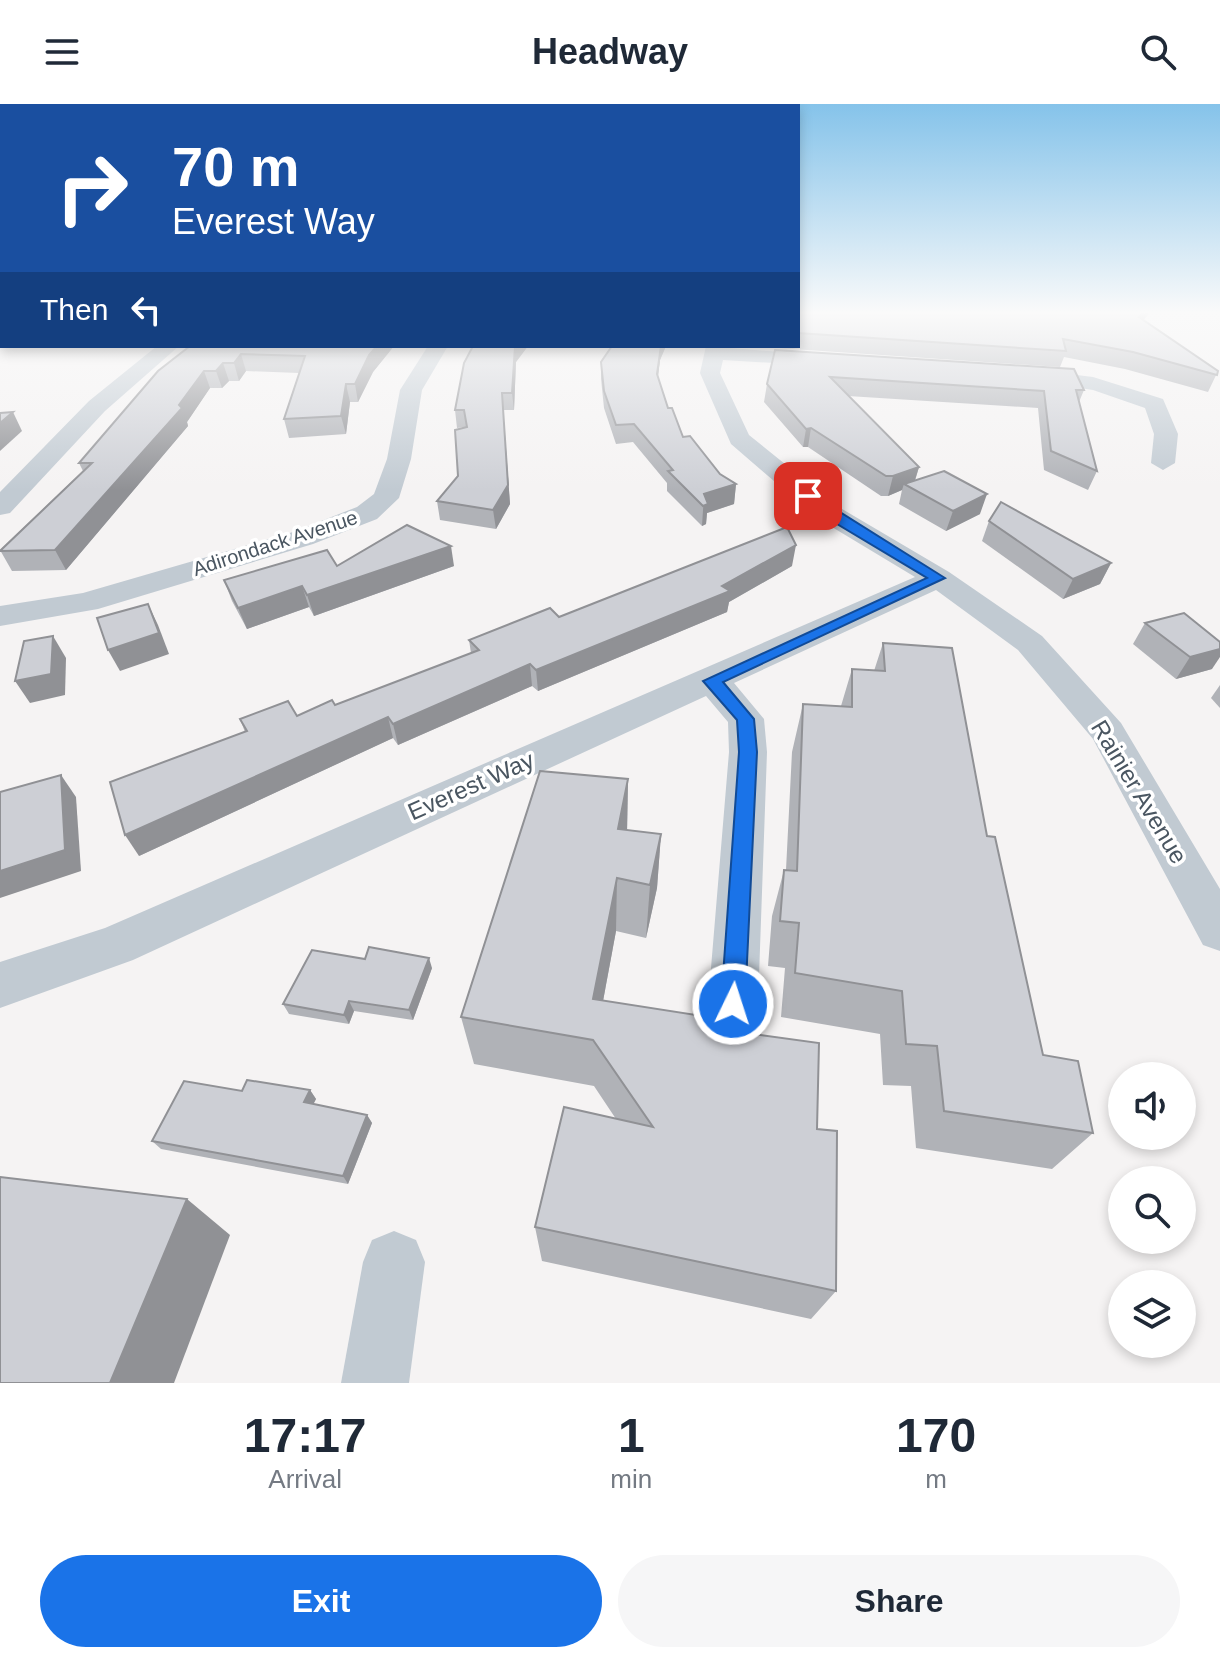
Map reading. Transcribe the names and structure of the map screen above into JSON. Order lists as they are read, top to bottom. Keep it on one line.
{"streets":{"street":["Adirondack Avenue","Everest Way","Rainier Avenue"]},"crossings":[["Everest Way","Rainier Avenue"]],"page":{"header":"Headway","turn":["70 m","Everest Way"],"then":"Then","eta":["17:17","Arrival","1","min","170","m"],"buttons":["Exit","Share"]}}
